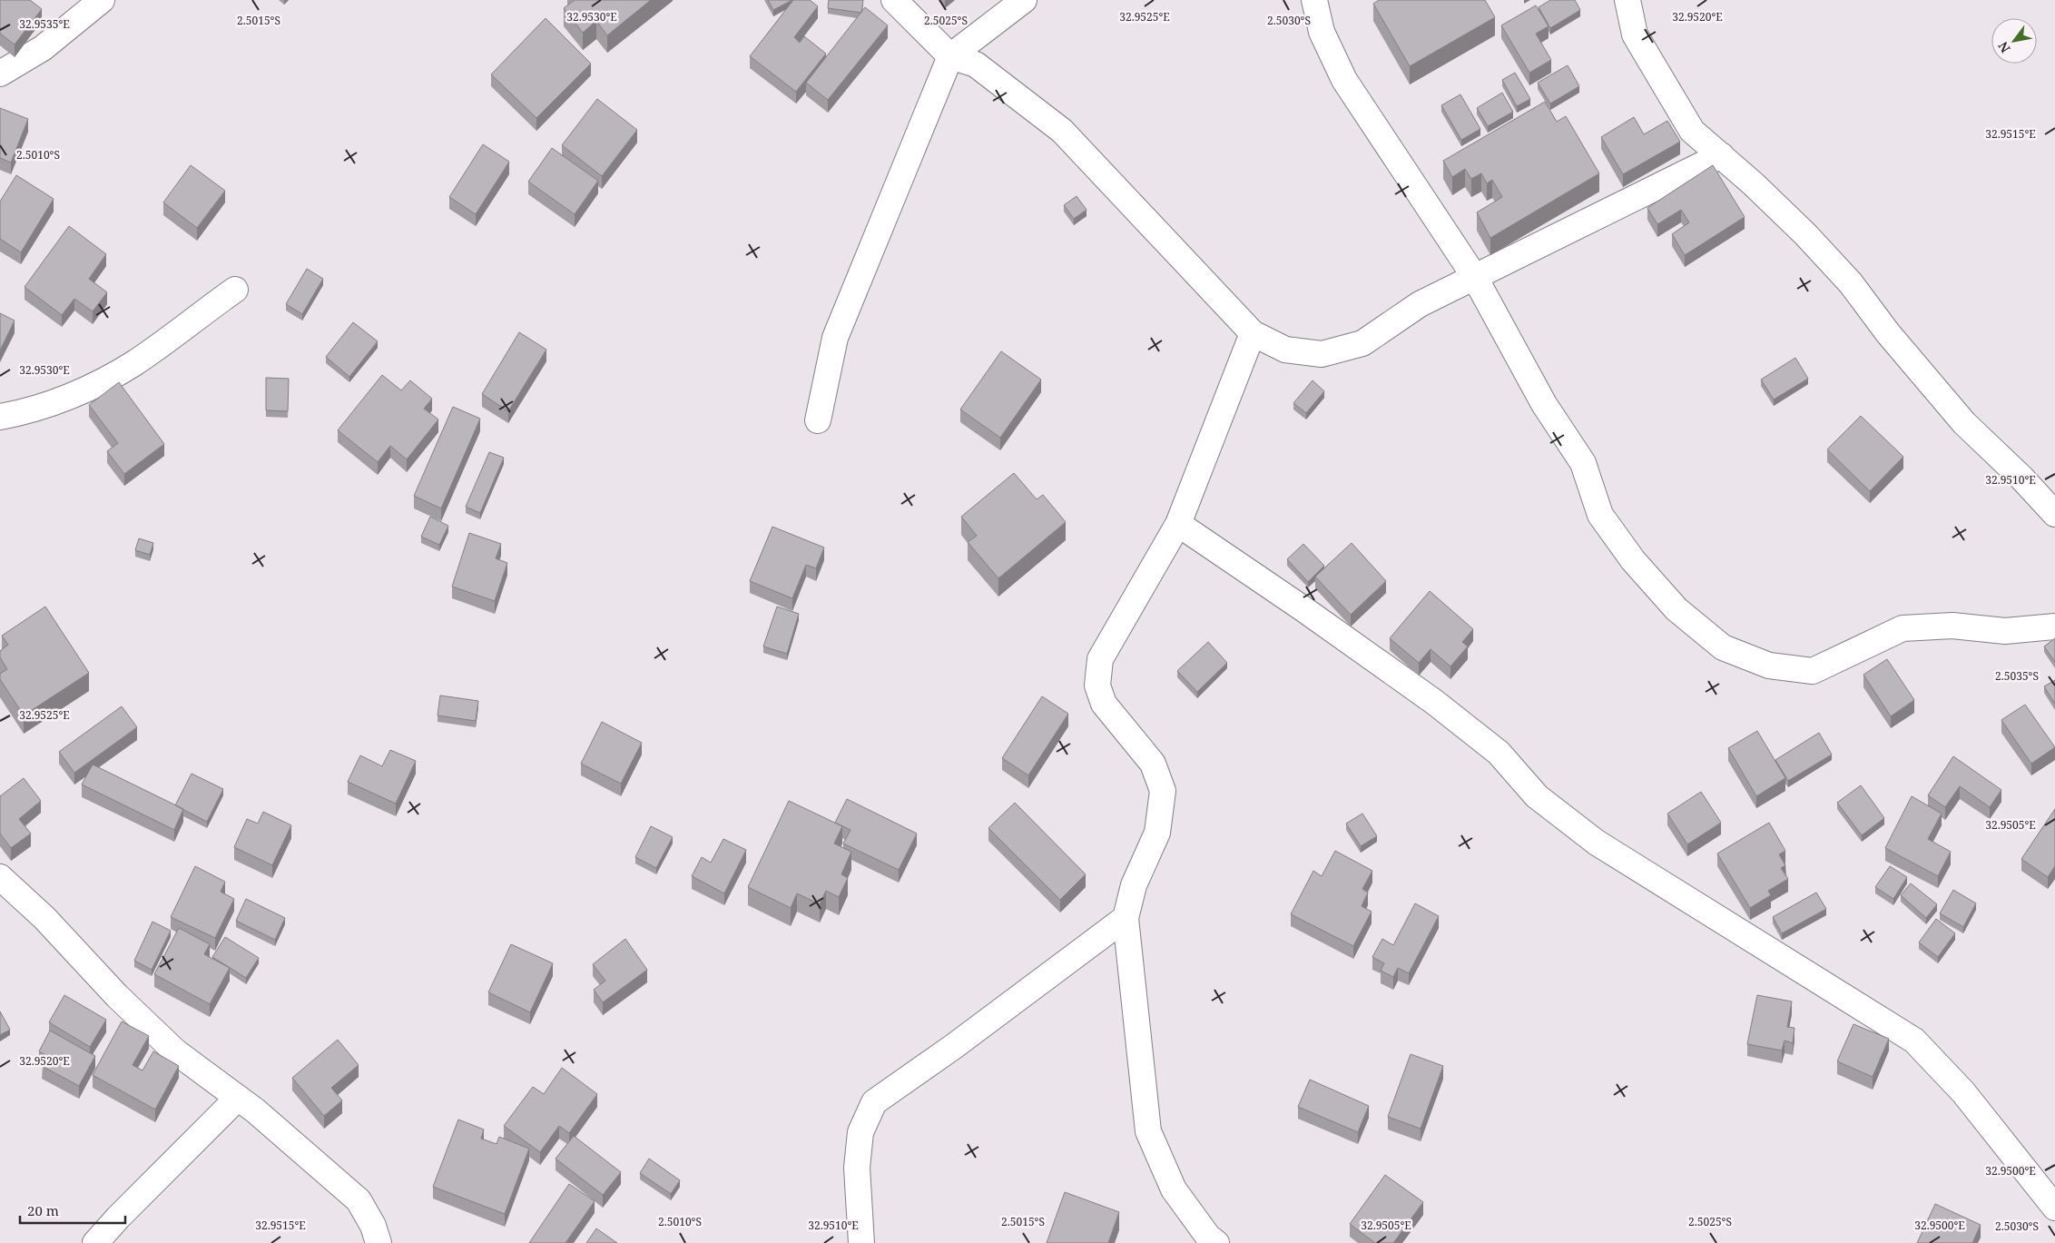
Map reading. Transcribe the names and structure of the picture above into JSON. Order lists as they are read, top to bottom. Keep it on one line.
{"scale_bar":"20 m","north":"bottom left","coordinates":["32.9530°E","32.9520°E","32.9525°E","2.5015°S","2.5025°S","2.5030°S","32.9535°E","32.9515°E","2.5010°S","32.9510°E","2.5035°S","32.9505°E","32.9500°E"]}
